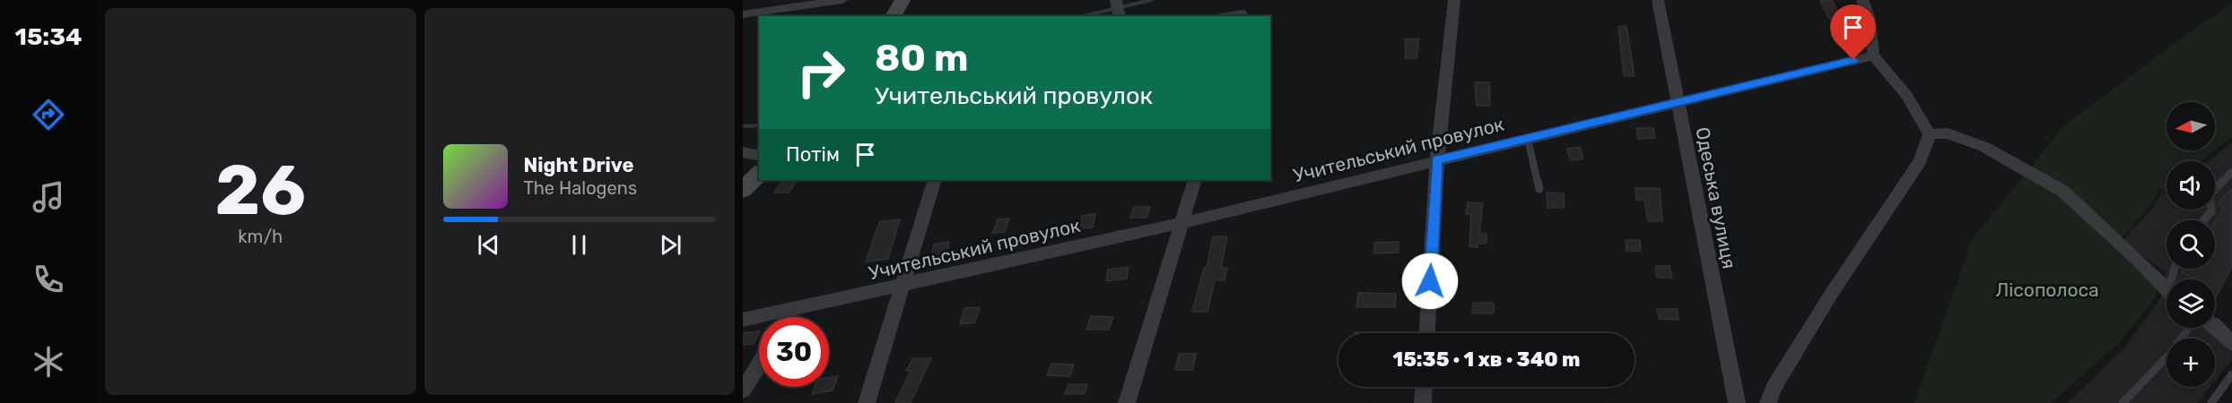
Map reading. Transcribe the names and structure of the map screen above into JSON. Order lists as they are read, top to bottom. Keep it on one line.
{"streets":{"street":["Учительський провулок","Одеська вулиця"]},"crossings":[["Учительський провулок","Одеська вулиця"]],"parks":["Лісополоса"],"north":"left","page":{"tabs":"15:34","tile":["26","km/h"],"turn":["80 m","Учительський провулок"],"map_buttons":"+","then":"Потім","song":["Night Drive","The Halogens"],"limit":"30","trip":"15:35 · 1 хв · 340 m"}}
